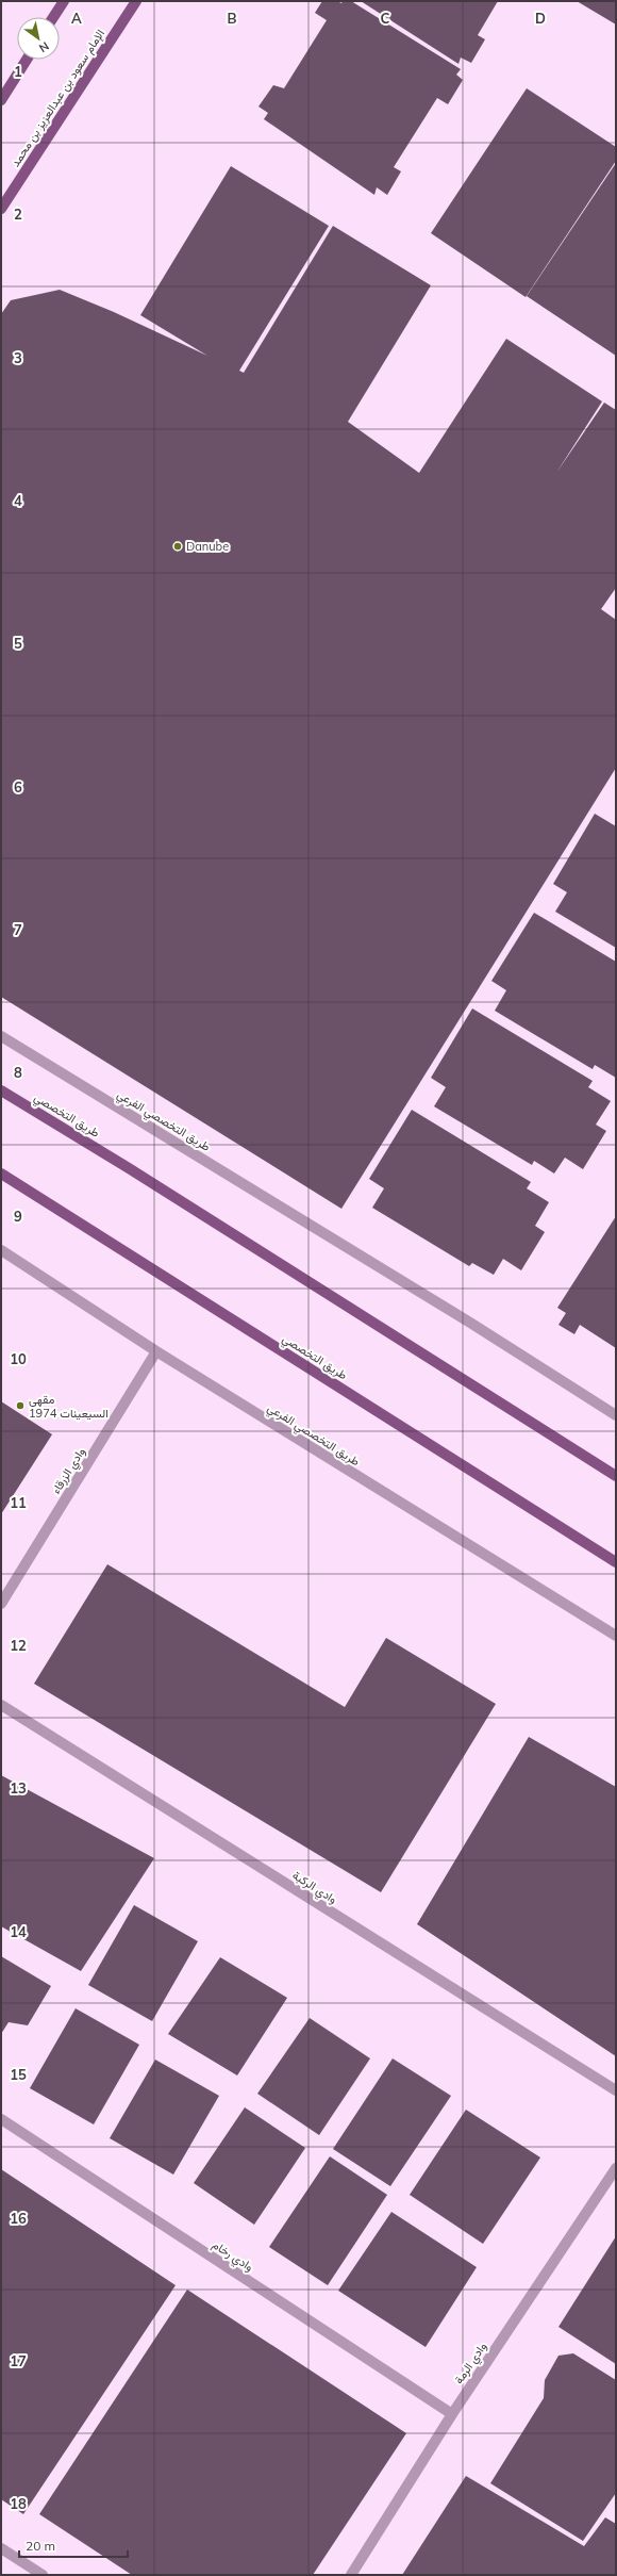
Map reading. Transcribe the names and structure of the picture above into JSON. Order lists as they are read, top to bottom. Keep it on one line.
{"streets":{"main road":["الإمام سعود بن عبدالعزيز بن محمد","طريق التخصصي"],"street":["طريق التخصصي الفرعي","وادي الزرقاء","وادي الركبة","وادي رخام","وادي الرمة"]},"crossings":[["طريق التخصصي الفرعي","وادي الزرقاء"],["وادي رخام","وادي الرمة"]],"places":["Danube","مقهى السيعينات 1974"],"scale_bar":"20 m","north":"bottom right","grid":{"columns":["A","B","C","D"],"rows":["1","2","3","4","5","6","7","8","9","10","11","12","13","14","15","16","17","18"]}}
